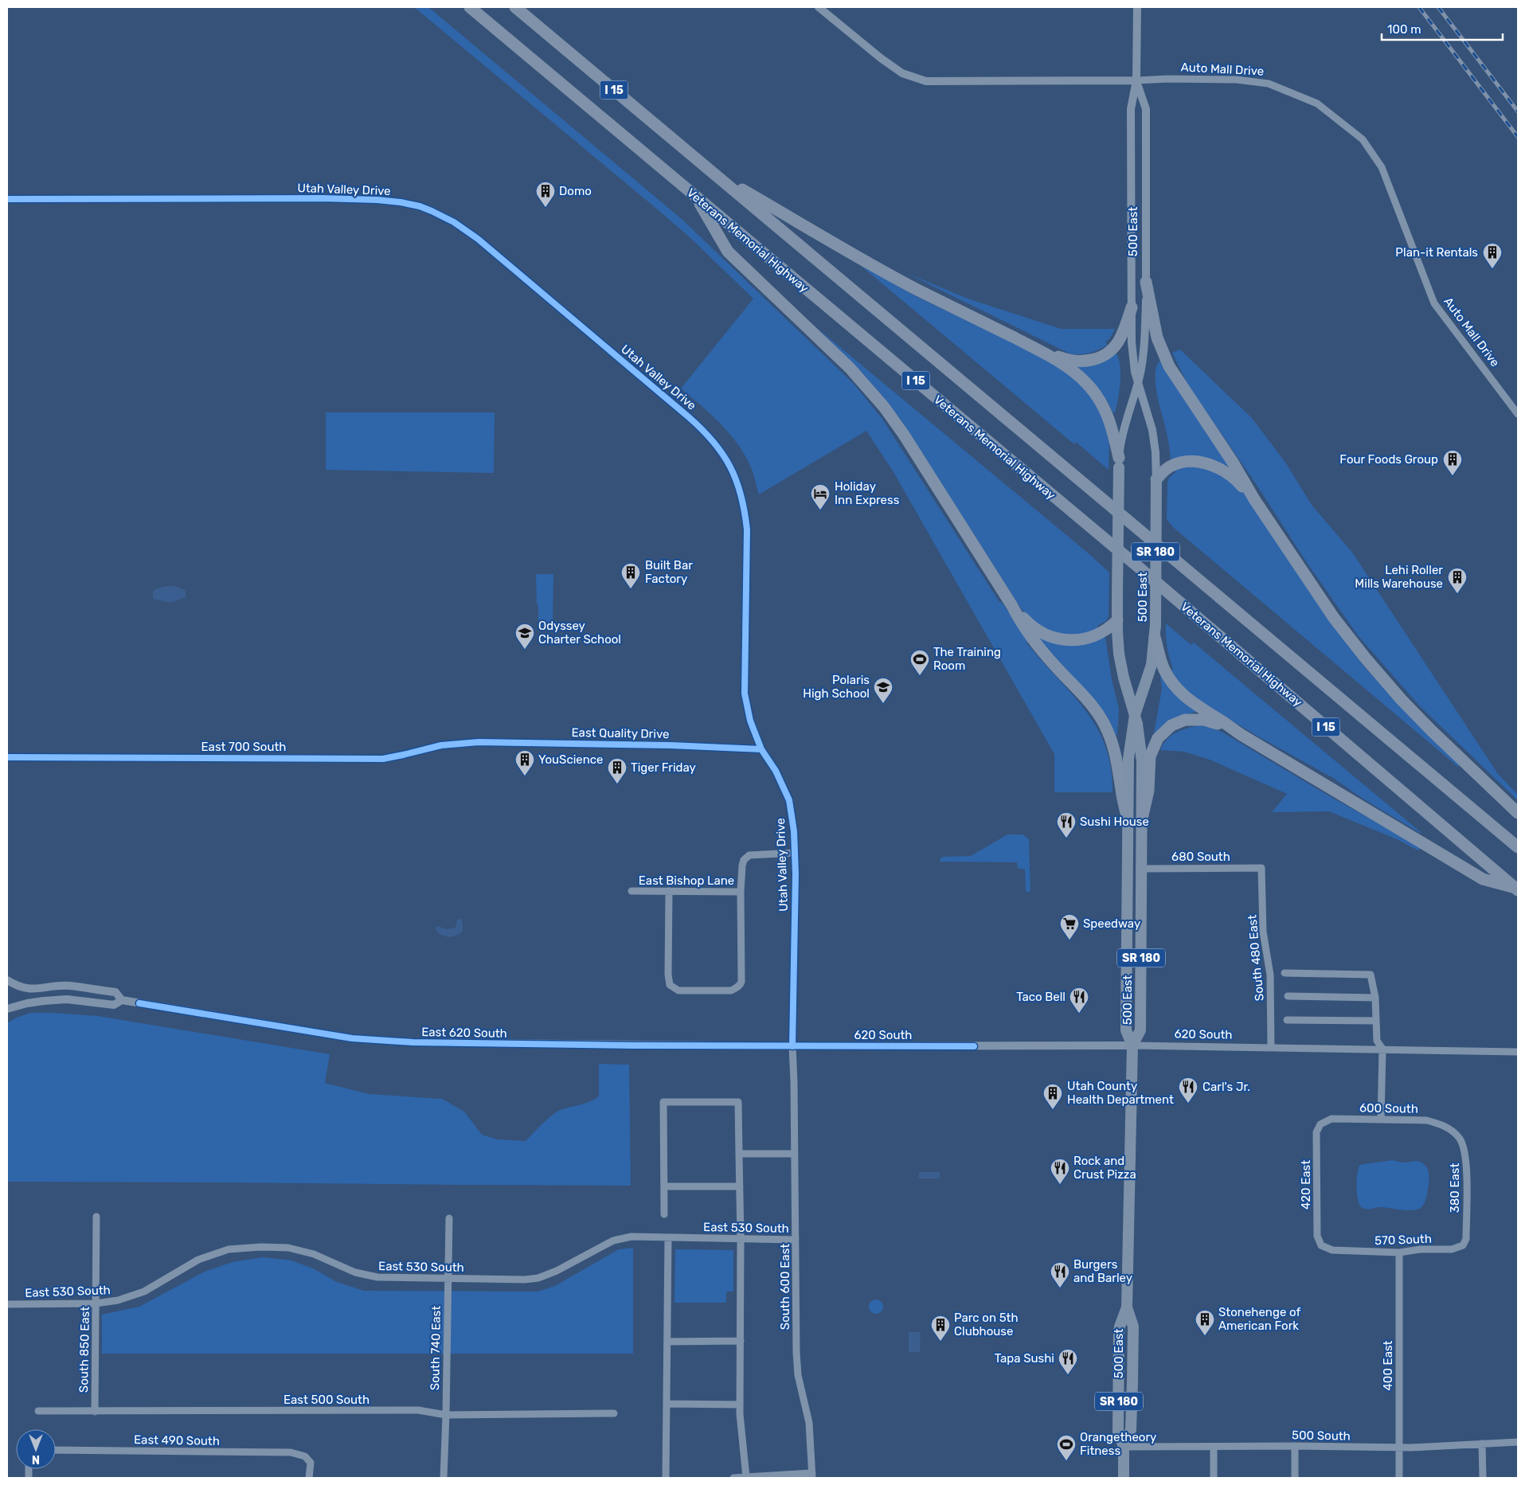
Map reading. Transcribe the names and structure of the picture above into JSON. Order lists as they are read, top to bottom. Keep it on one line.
{"streets":{"highway":["I 15","Veterans Memorial Highway"],"main road":["500 East","SR 180"],"street":["Auto Mall Drive","Utah Valley Drive","East Quality Drive","East 700 South","680 South","East Bishop Lane","South 480 East","East 620 South","620 South","600 South","420 East","380 East","East 530 South","570 South","South 600 East","South 740 East","South 850 East","400 East","East 500 South","500 South","East 490 South"]},"crossings":[["Auto Mall Drive","500 East"],["Utah Valley Drive","East Quality Drive"],["Utah Valley Drive","East 620 South"],["Utah Valley Drive","620 South"],["Utah Valley Drive","South 600 East"],["500 East","680 South"],["500 East","620 South"],["500 East","500 South"],["East Quality Drive","East 700 South"],["680 South","South 480 East"],["South 480 East","620 South"],["East 620 South","620 South"],["East 620 South","South 600 East"],["620 South","South 600 East"],["600 South","420 East"],["600 South","380 East"],["420 East","570 South"],["380 East","570 South"],["East 530 South","South 600 East"],["East 530 South","South 740 East"],["East 530 South","South 850 East"],["570 South","400 East"],["South 740 East","East 500 South"],["South 850 East","East 500 South"],["400 East","500 South"]],"places":{"building":["Domo","Plan-it Rentals","Four Foods Group","Built Bar Factory","Lehi Roller Mills Warehouse","YouScience","Tiger Friday","Utah County Health Department","Stonehenge of American Fork","Parc on 5th Clubhouse"],"hotel":["Holiday Inn Express"],"school or university":["Odyssey Charter School","Polaris High School"],"sports":["The Training Room","Orangetheory Fitness"],"restaurant":["Sushi House","Taco Bell","Carl's Jr.","Rock and Crust Pizza","Burgers and Barley","Tapa Sushi"],"supermarket":["Speedway"]},"scale_bar":"100 m","north":"bottom"}
